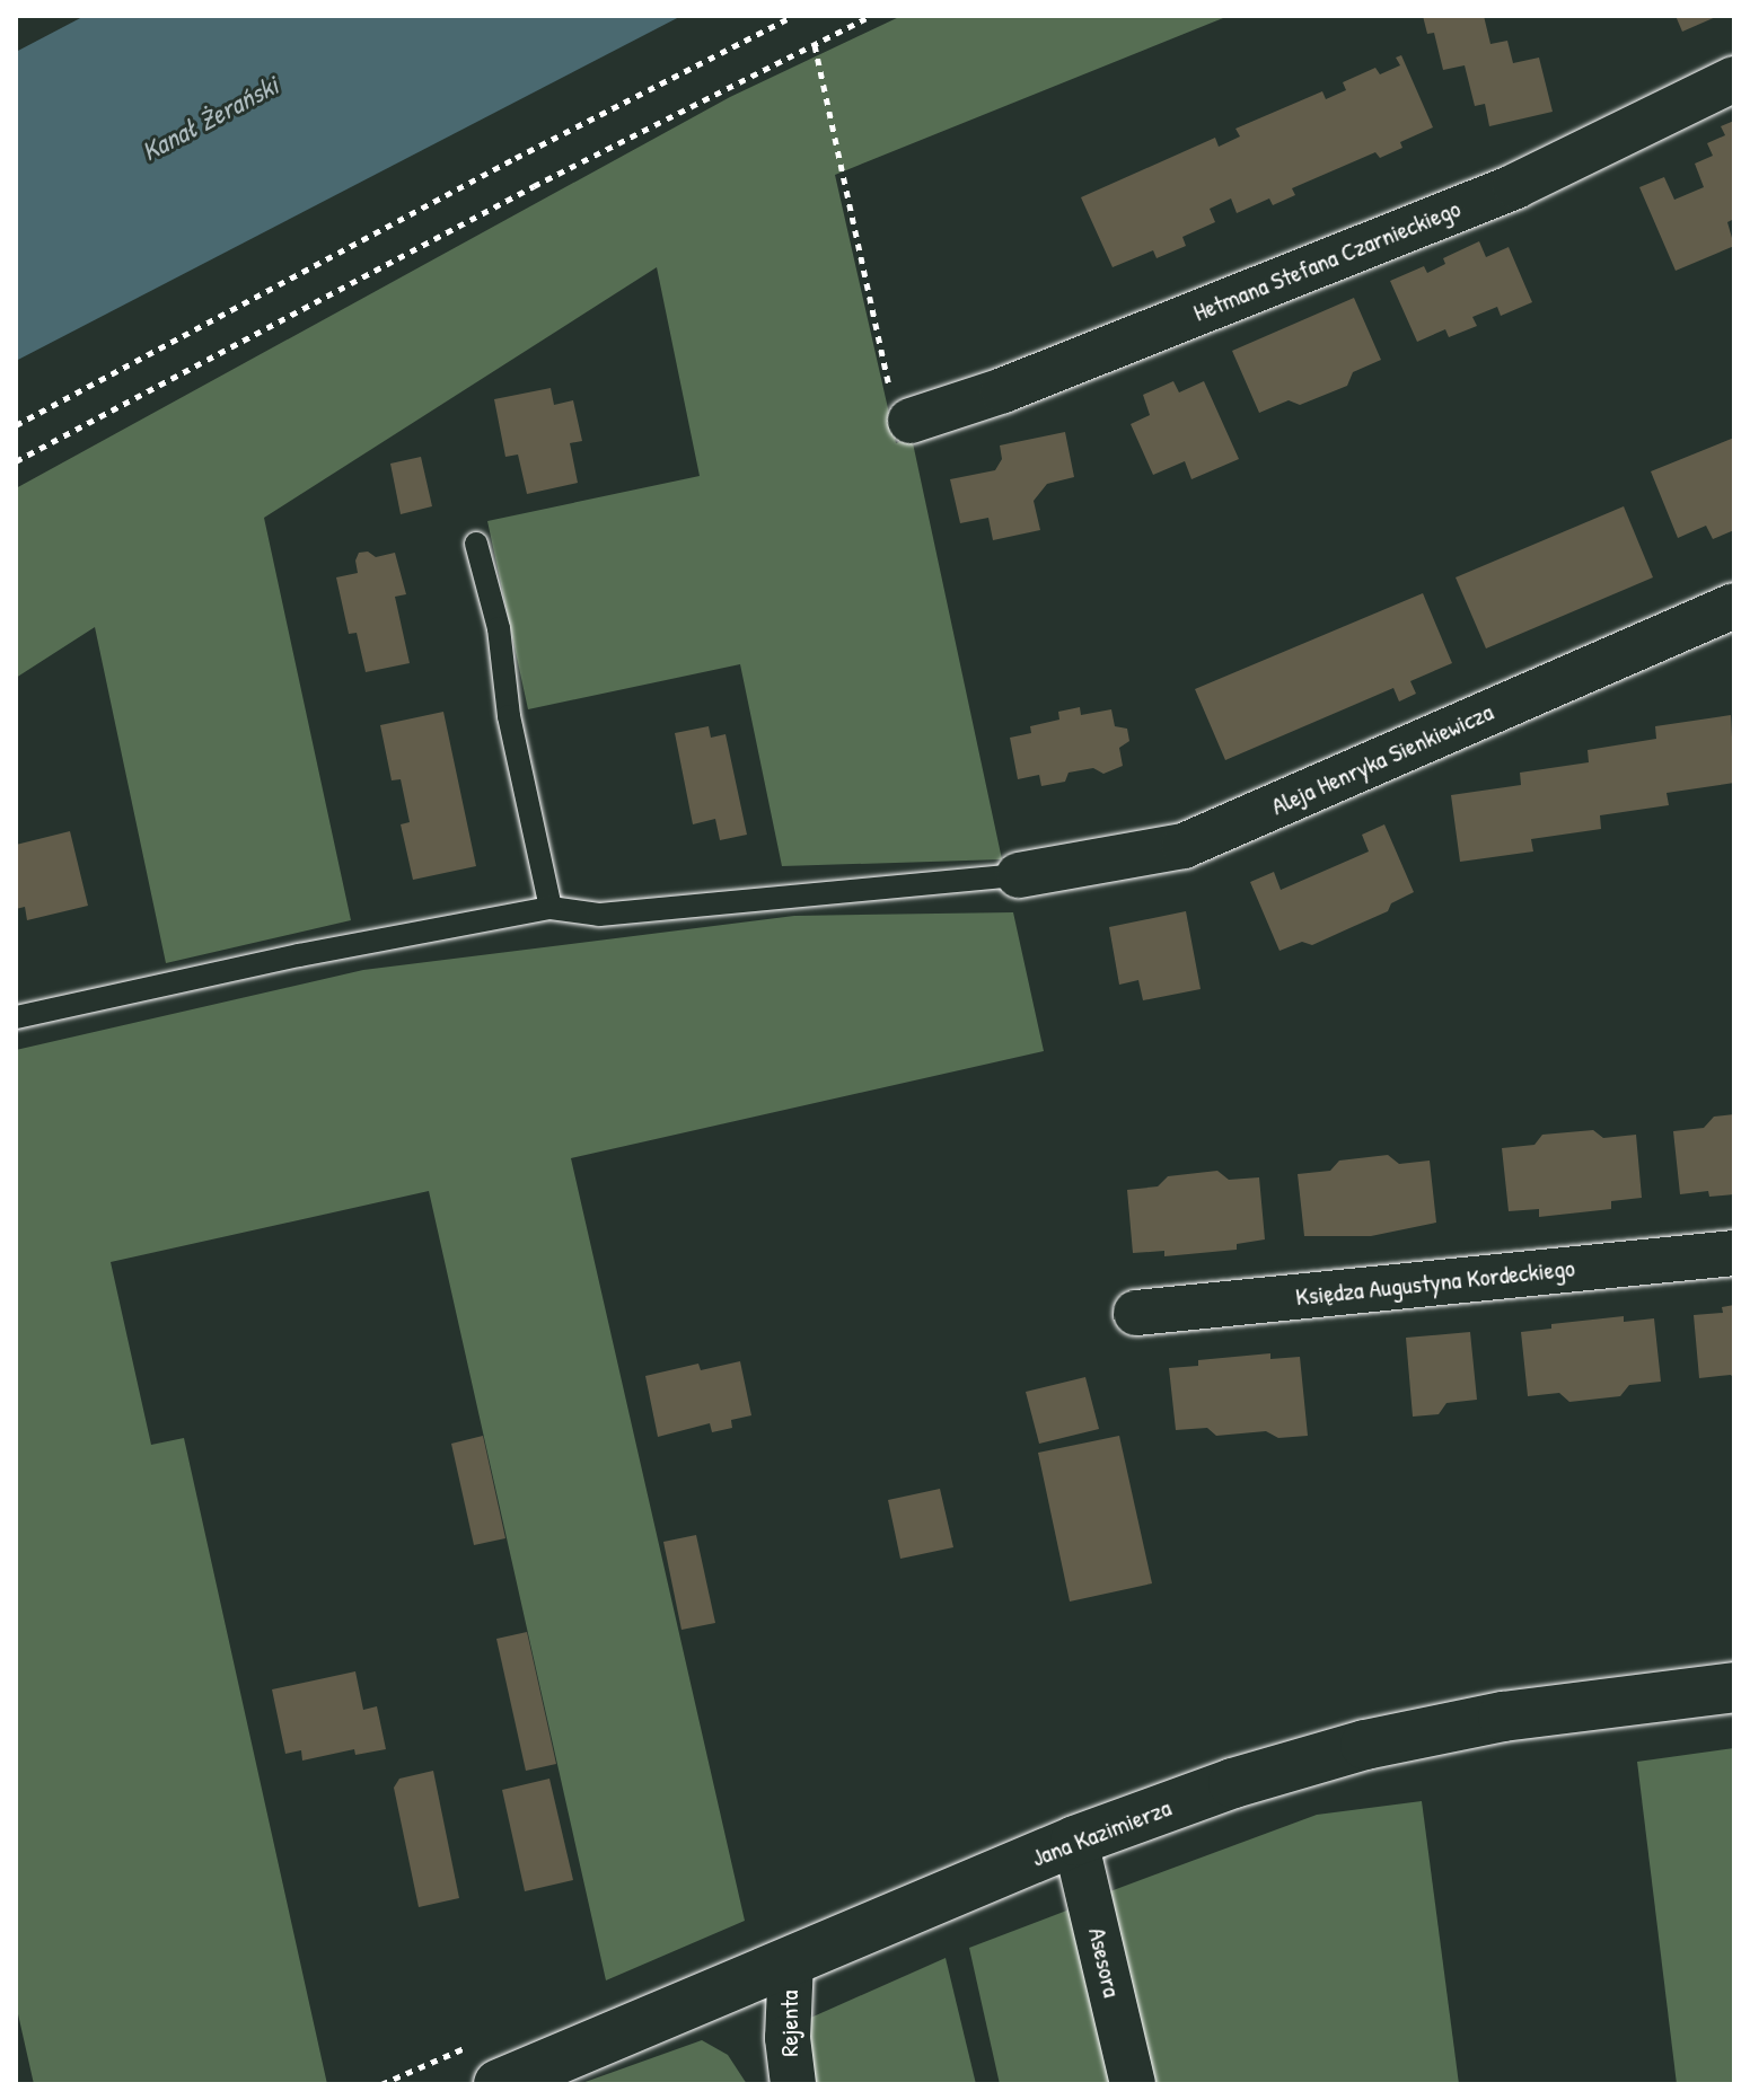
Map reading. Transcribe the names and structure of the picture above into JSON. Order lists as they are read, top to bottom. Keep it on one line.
{"streets":{"main road":["Jana Kazimierza"],"street":["Hetmana Stefana Czarnieckiego","Aleja Henryka Sienkiewicza","Księdza Augustyna Kordeckiego","Asesora","Rejenta"]},"crossings":[["Jana Kazimierza","Asesora"],["Jana Kazimierza","Rejenta"]],"water":["Kanał Żerański"]}
